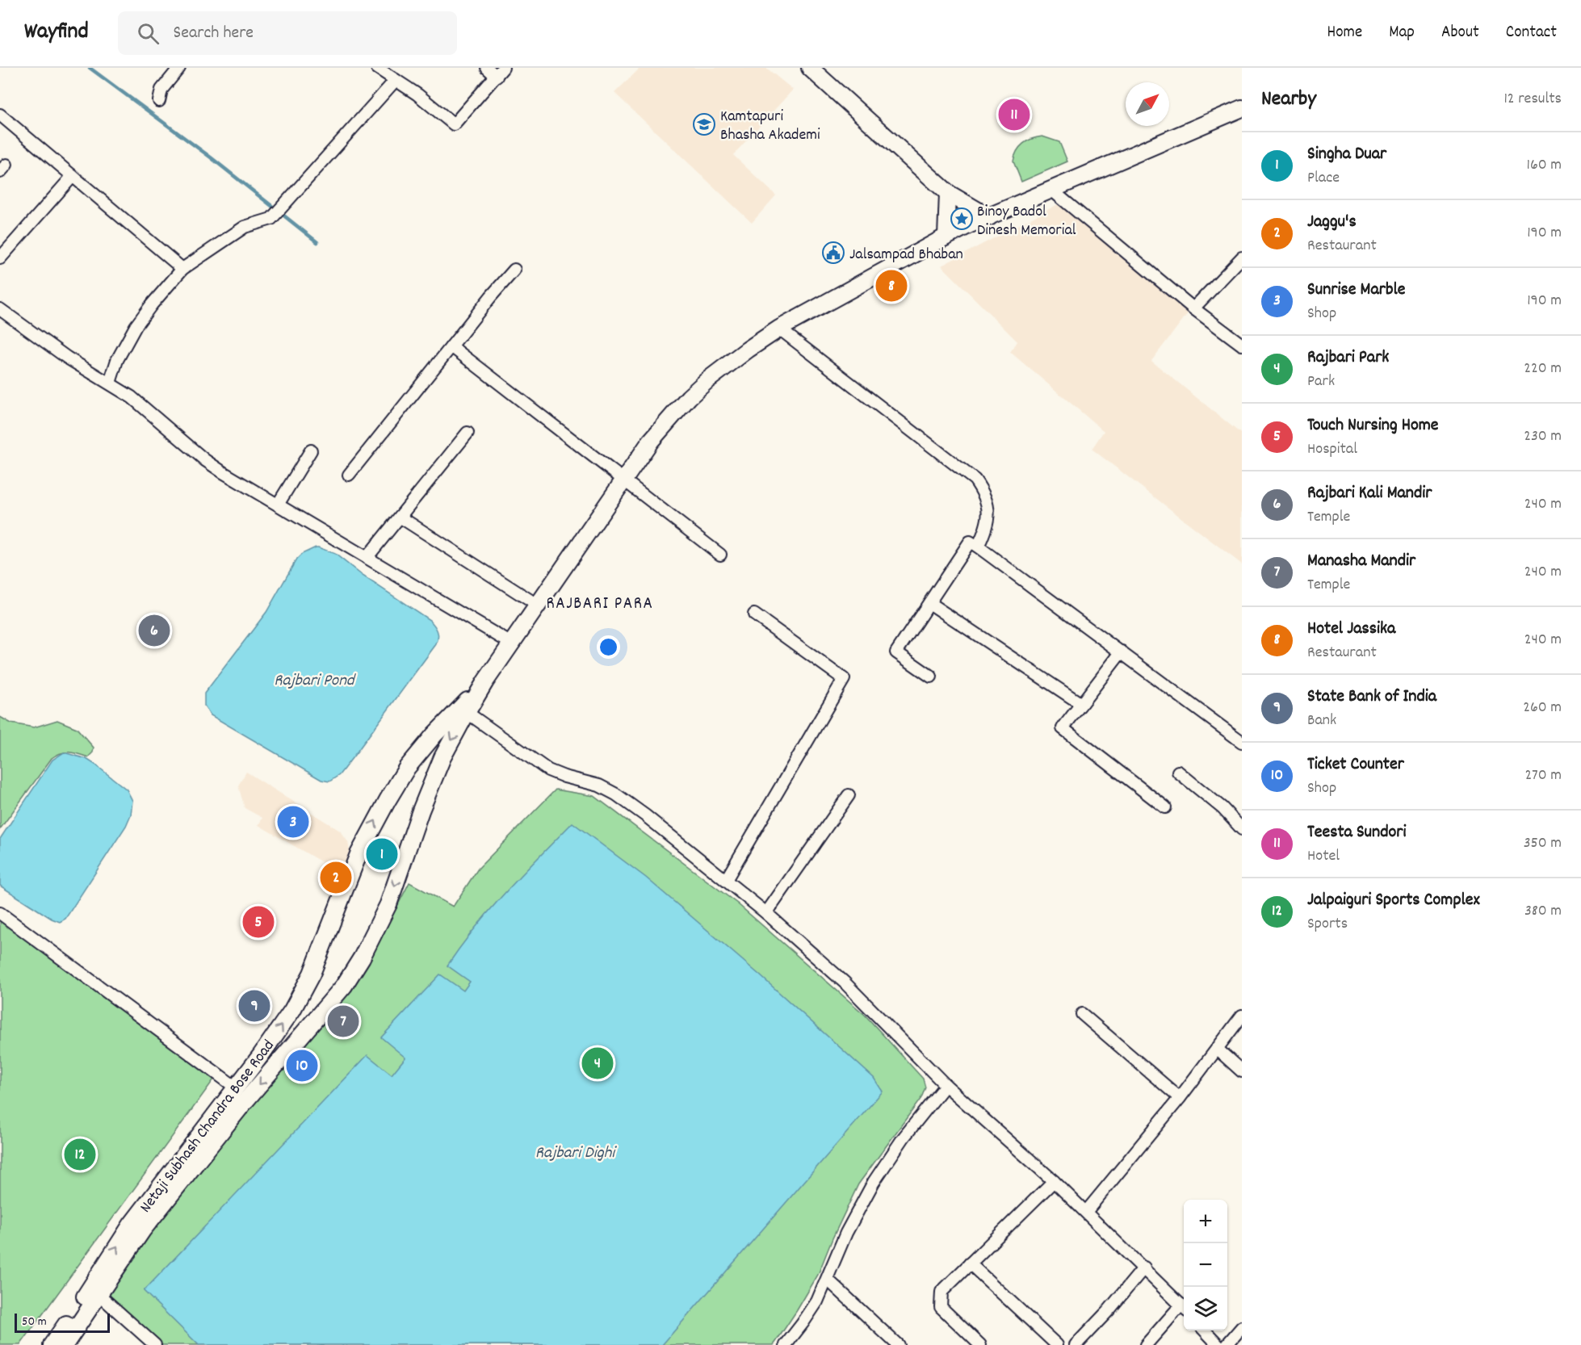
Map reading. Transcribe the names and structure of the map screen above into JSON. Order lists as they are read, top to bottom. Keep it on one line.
{"streets":{"street":["Netaji Subhash Chandra Bose Road"]},"districts":["RAJBARI PARA"],"water":["Rajbari Pond","Rajbari Dighi"],"places":{"school or university":["Kamtapuri Bhasha Akademi"],"place":["Binoy Badol Dinesh Memorial"],"public building":["Jalsampad Bhaban"]},"scale_bar":"50 m","north":"top right","page":{"header":"Wayfind","search":"Search here","nav":["Home","Map","About","Contact"],"heading":["Nearby","12 results"],"pins":["11","8","6","3","1","2","5","9","7","4","10","12"],"list":[{"mark":"1","name":"Singha Duar","note":"Place","value":"160 m"},{"mark":"2","name":"Jaggu's","note":"Restaurant","value":"190 m"},{"mark":"3","name":"Sunrise Marble","note":"Shop","value":"190 m"},{"mark":"4","name":"Rajbari Park","note":"Park","value":"220 m"},{"mark":"5","name":"Touch Nursing Home","note":"Hospital","value":"230 m"},{"mark":"6","name":"Rajbari Kali Mandir","note":"Temple","value":"240 m"},{"mark":"7","name":"Manasha Mandir","note":"Temple","value":"240 m"},{"mark":"8","name":"Hotel Jassika","note":"Restaurant","value":"240 m"},{"mark":"9","name":"State Bank of India","note":"Bank","value":"260 m"},{"mark":"10","name":"Ticket Counter","note":"Shop","value":"270 m"},{"mark":"11","name":"Teesta Sundori","note":"Hotel","value":"350 m"},{"mark":"12","name":"Jalpaiguri Sports Complex","note":"Sports","value":"380 m"}],"map_buttons":["+","−"],"scale":"50 m"}}
